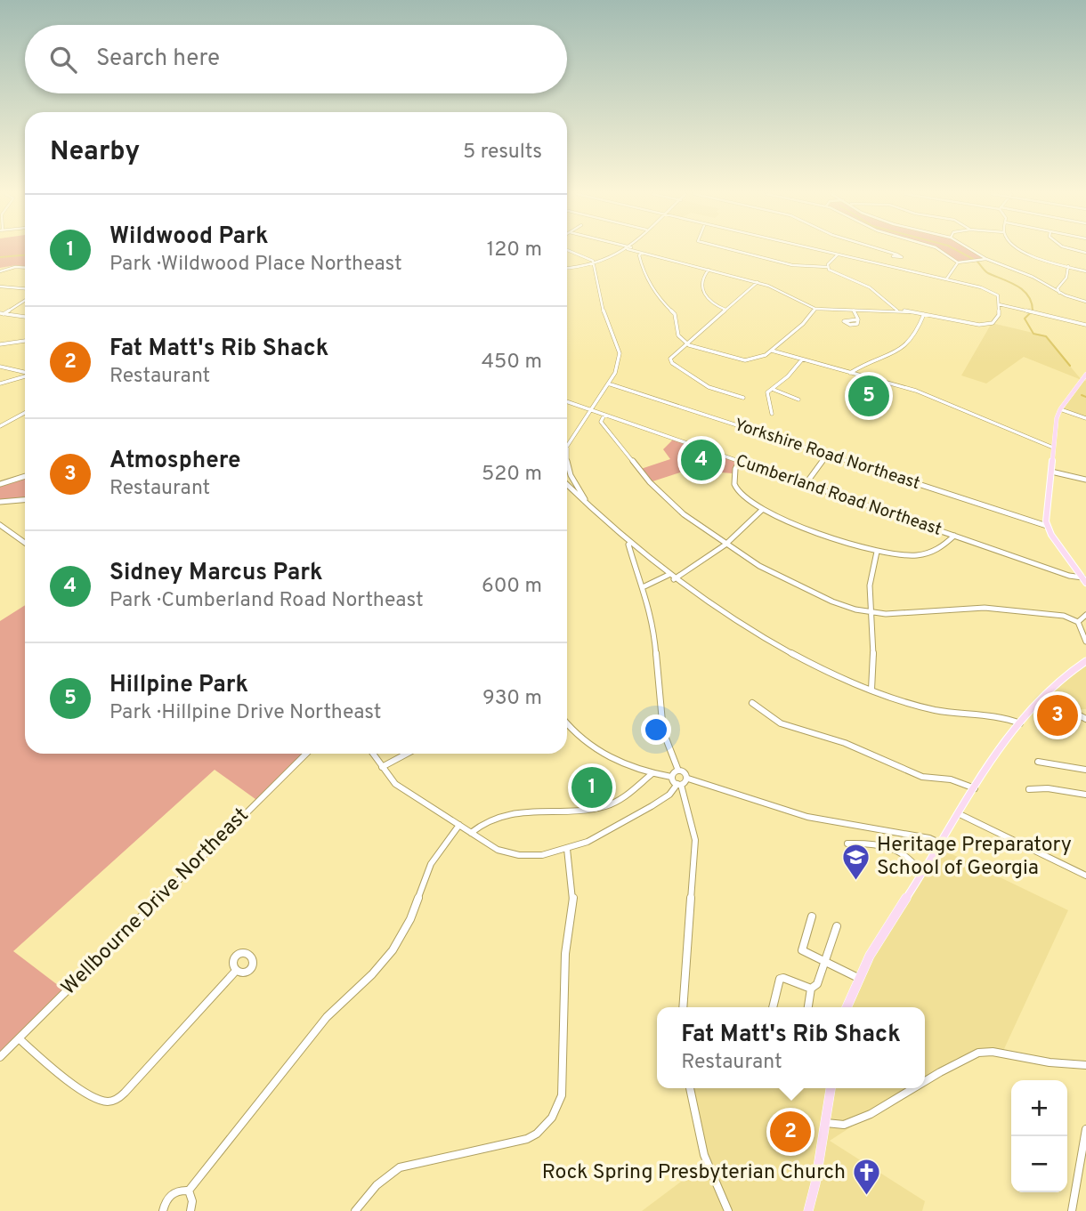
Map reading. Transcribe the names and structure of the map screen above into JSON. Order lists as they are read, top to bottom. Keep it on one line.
{"streets":{"street":["Yorkshire Road Northeast","Cumberland Road Northeast","Wellbourne Drive Northeast"]},"places":{"school or university":["Heritage Preparatory School of Georgia"],"church":["Rock Spring Presbyterian Church"]},"page":{"search":"Search here","heading":["Nearby","5 results"],"list":[{"mark":"1","name":"Wildwood Park","note":"Park · Wildwood Place Northeast","value":"120 m"},{"mark":"2","name":"Fat Matt's Rib Shack","note":"Restaurant","value":"450 m"},{"mark":"3","name":"Atmosphere","note":"Restaurant","value":"520 m"},{"mark":"4","name":"Sidney Marcus Park","note":"Park · Cumberland Road Northeast","value":"600 m"},{"mark":"5","name":"Hillpine Park","note":"Park · Hillpine Drive Northeast","value":"930 m"}],"pins":["5","4","3","1","2"],"popup":["Fat Matt's Rib Shack","Restaurant"],"map_buttons":["+","−"]}}
